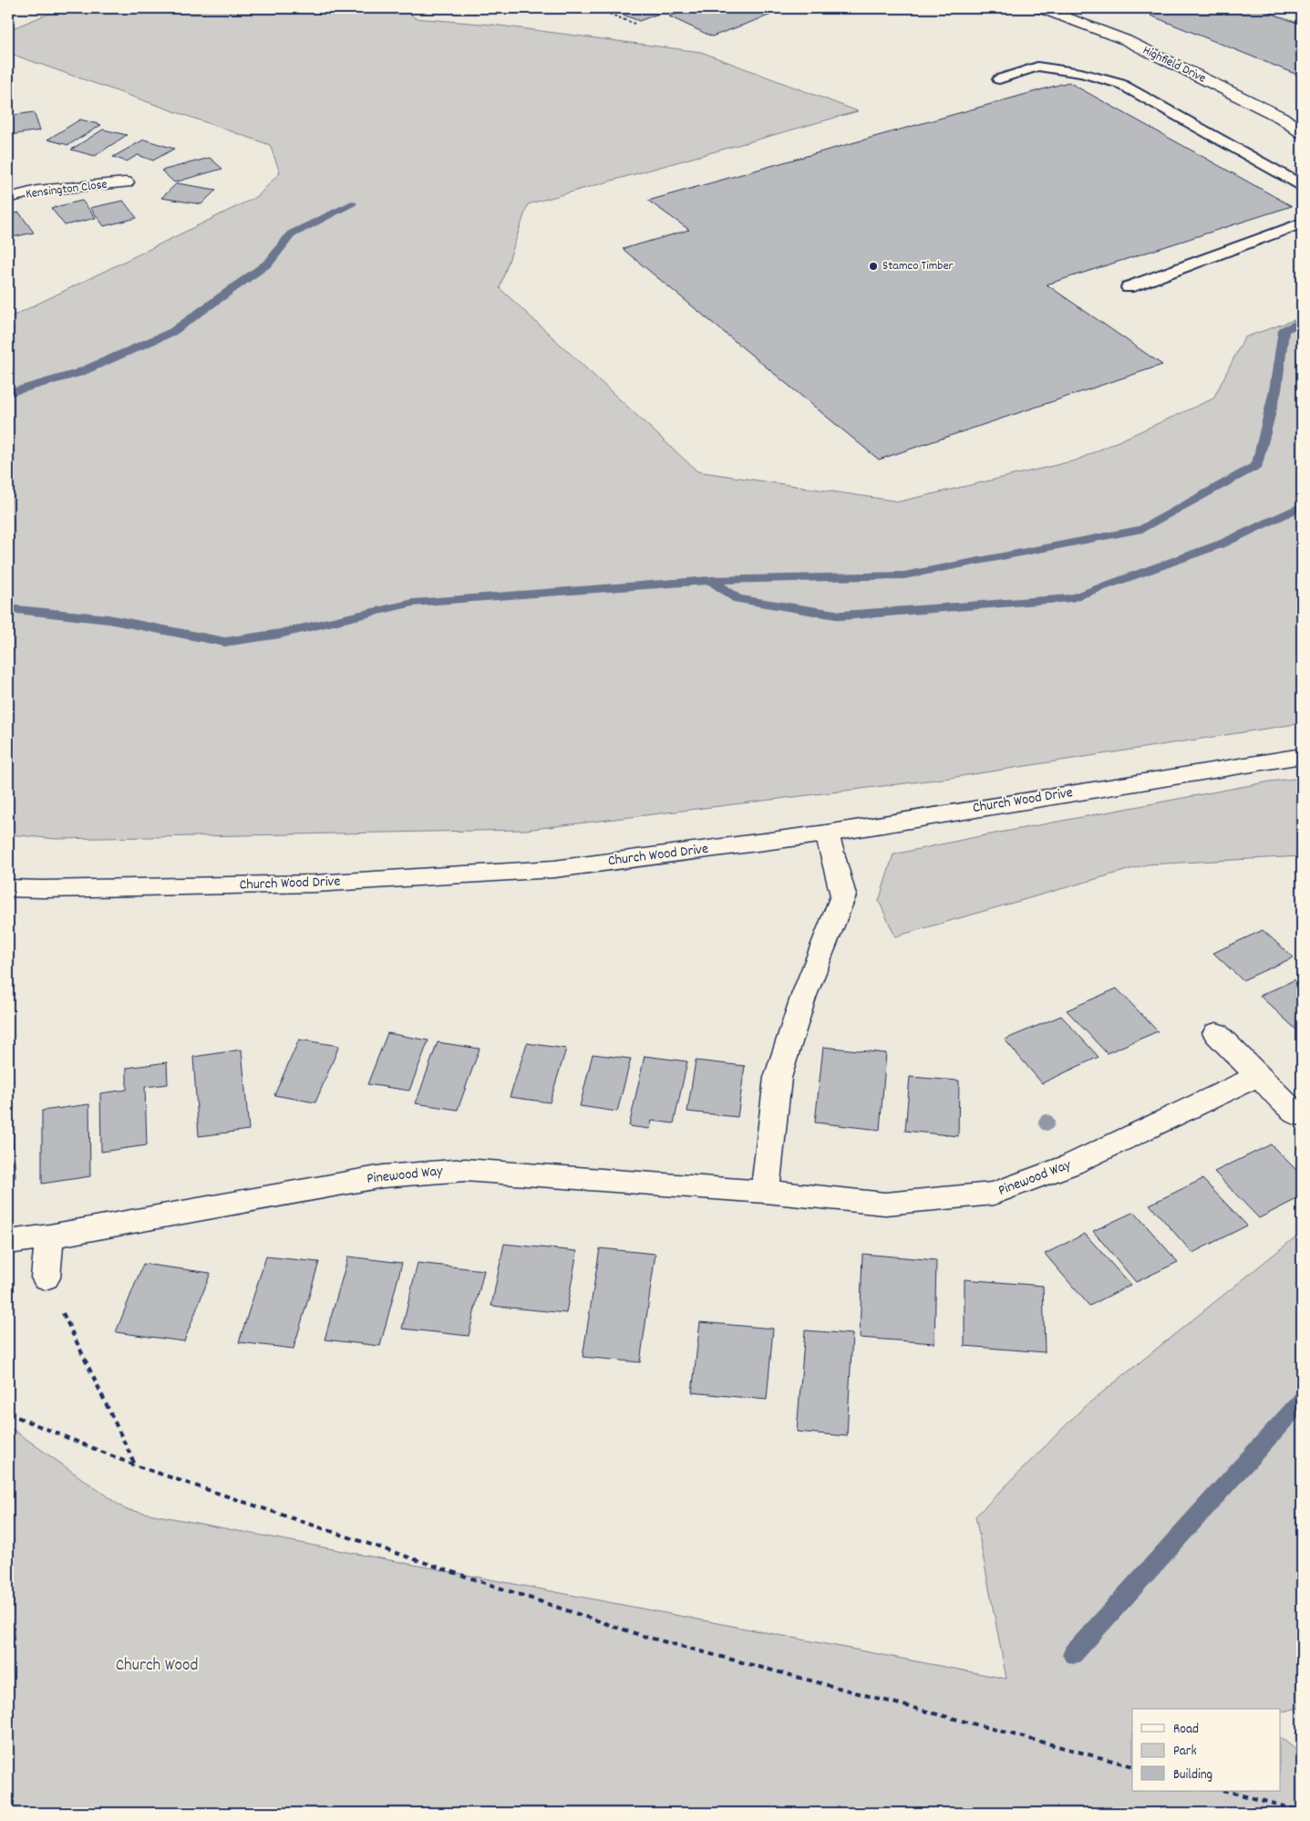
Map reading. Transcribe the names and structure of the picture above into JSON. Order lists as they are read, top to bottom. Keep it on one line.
{"streets":{"street":["Highfield Drive","Kensington Close","Church Wood Drive","Pinewood Way"]},"parks":["Church Wood"],"places":["Stamco Timber"],"legend":["Road","Park","Building"]}
